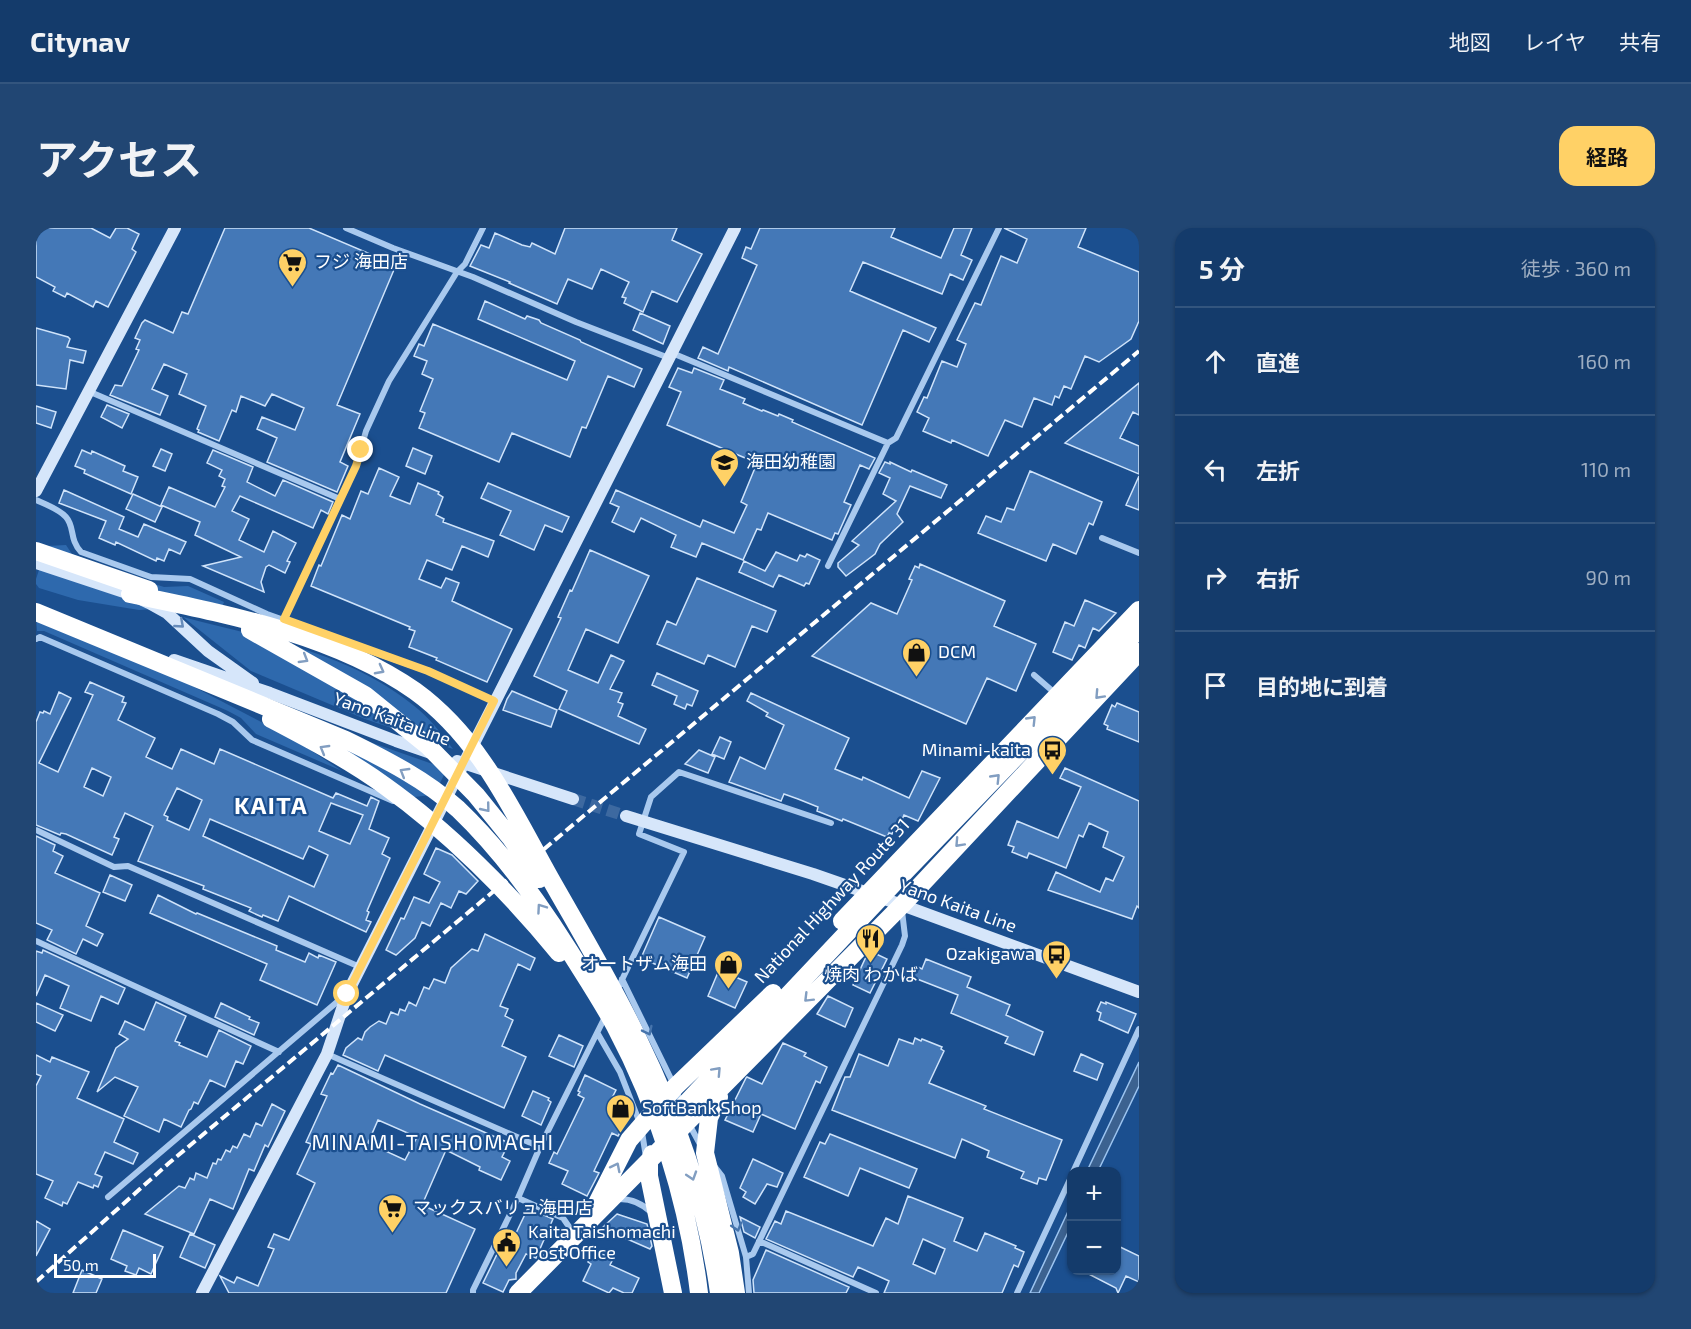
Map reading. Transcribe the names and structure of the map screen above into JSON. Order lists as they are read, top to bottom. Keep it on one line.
{"streets":{"highway":["National Highway Route 31"],"street":["Yano Kaita Line"]},"crossings":[["Yano Kaita Line","National Highway Route 31"]],"districts":["KAITA","MINAMI-TAISHOMACHI"],"places":{"supermarket":["フジ 海田店","マックスバリュ海田店"],"school or university":["海田幼稚園"],"shop":["DCM","オートザム海田","SoftBank Shop"],"bus stop":["Minami-kaita","Ozakigawa"],"restaurant":["焼肉 わかば"],"public building":["Kaita Taishomachi Post Office"]},"scale_bar":"50 m","page":{"header":"Citynav","nav":["地図","レイヤ","共有"],"title":"アクセス","buttons":"経路","heading":["5 分","徒歩 · 360 m"],"list":[["直進","160 m"],["左折","110 m"],["右折","90 m"],"目的地に到着"],"map_buttons":["+","−"],"scale":"50 m"}}
